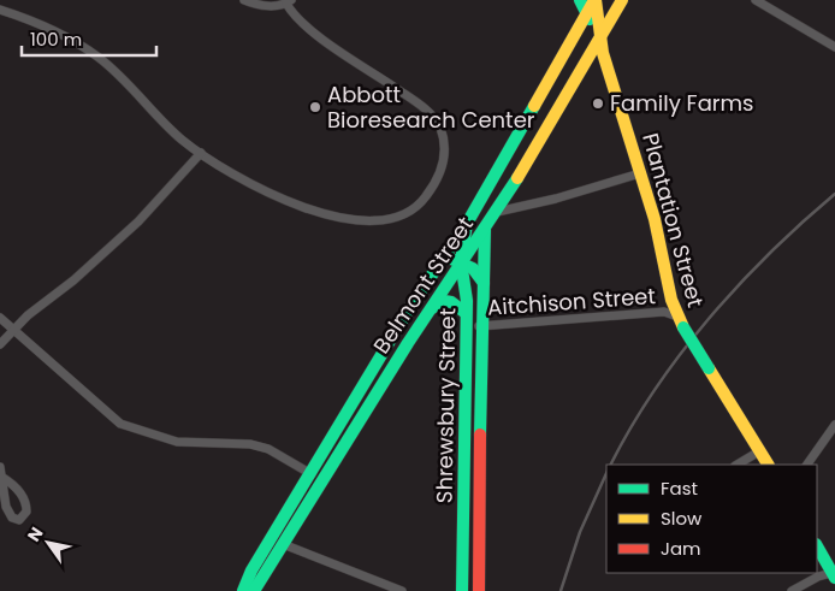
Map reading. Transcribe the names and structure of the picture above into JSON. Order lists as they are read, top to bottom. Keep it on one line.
{"streets":{"main road":["Plantation Street","Belmont Street","Shrewsbury Street"],"street":["Aitchison Street"]},"crossings":[["Plantation Street","Belmont Street"],["Plantation Street","Aitchison Street"],["Belmont Street","Shrewsbury Street"],["Aitchison Street","Shrewsbury Street"]],"places":["Family Farms","Abbott Bioresearch Center"],"legend":["Fast","Slow","Jam"],"scale_bar":"100 m","north":"top left"}
